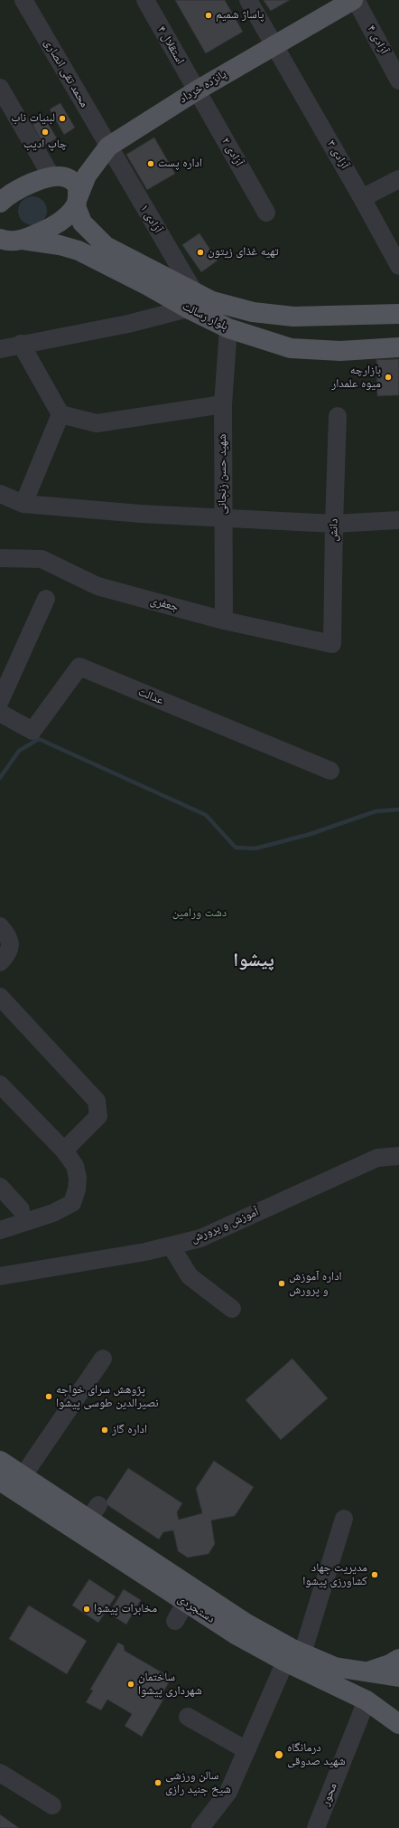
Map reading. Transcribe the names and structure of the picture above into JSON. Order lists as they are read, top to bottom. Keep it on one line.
{"streets":{"main road":["پانزده خرداد","بلوار رسالت","دستجردی"],"street":["آزادی ۴","استقلال ۴","محمد تقی انصاری","آزادی ۲","آزادی ۳","آزادی ۱","شهید حسن زنجانی","دانش","جعفری","عدالت","آموزش و پرورش","محور"]},"crossings":[["آزادی ۴","پانزده خرداد"],["استقلال ۴","پانزده خرداد"],["استقلال ۴","آزادی ۲"],["محمد تقی انصاری","پانزده خرداد"],["محمد تقی انصاری","آزادی ۱"],["پانزده خرداد","آزادی ۲"],["پانزده خرداد","آزادی ۳"],["پانزده خرداد","آزادی ۱"],["پانزده خرداد","بلوار رسالت"],["آزادی ۱","بلوار رسالت"],["بلوار رسالت","شهید حسن زنجانی"],["شهید حسن زنجانی","جعفری"],["دانش","جعفری"],["دستجردی","محور"]],"districts":["پیشوا"],"parks":["دشت ورامین"],"places":["پاساژ شمیم","لبنیات ناب","چاپ ادیب","اداره پست","تهیه غذای زیتون","بازارچه میوه علمدار","اداره آموزش و پرورش","پژوهش سرای خواجه نصیرالدین طوسی پیشوا","اداره گاز","مدیریت جهاد کشاورزی پیشوا","مخابرات پیشوا","ساختمان شهرداری پیشوا","درمانگاه شهید صدوقی","سالن ورزشی شیخ جنید رازی"]}
